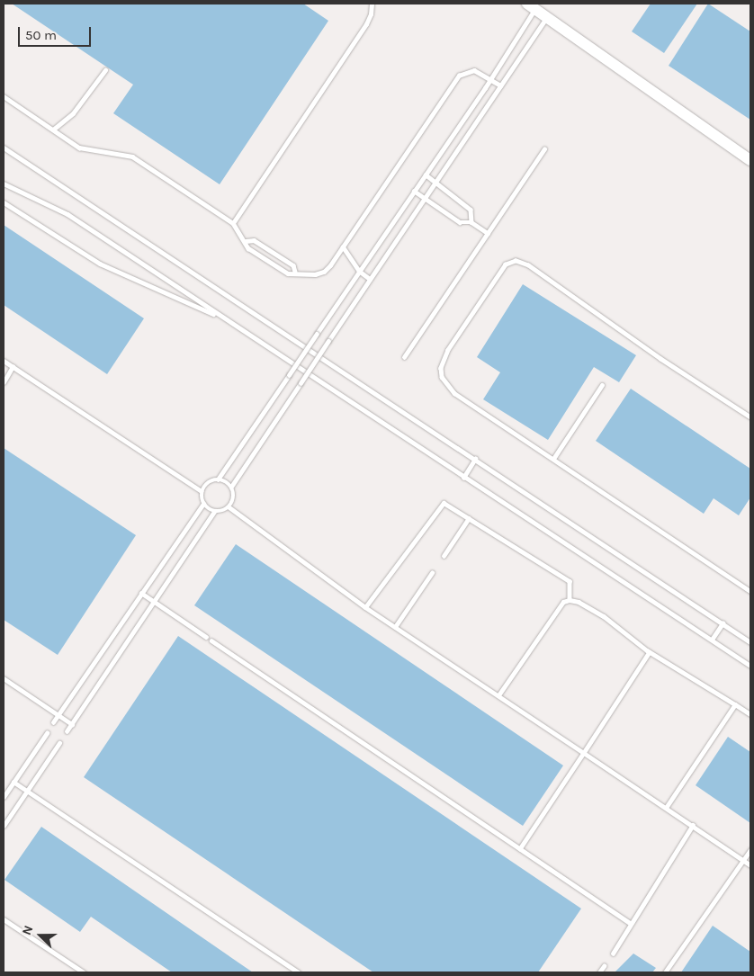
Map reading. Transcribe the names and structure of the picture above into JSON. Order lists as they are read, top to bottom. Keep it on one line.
{"scale_bar":"50 m","north":"left"}
